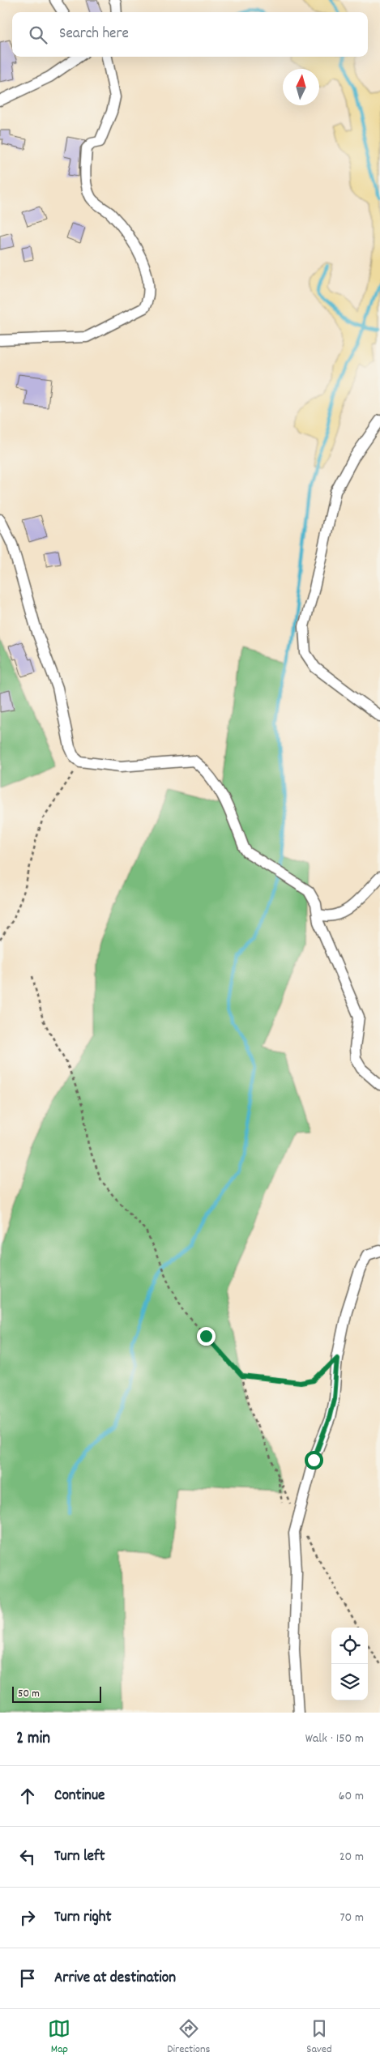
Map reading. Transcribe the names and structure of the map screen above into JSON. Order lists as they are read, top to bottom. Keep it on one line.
{"scale_bar":"50 m","north":"top","page":{"search":"Search here","scale":"50 m","heading":["2 min","Walk · 150 m"],"list":[["Continue","60 m"],["Turn left","20 m"],["Turn right","70 m"],"Arrive at destination"],"nav":["Map","Directions","Saved"]}}
